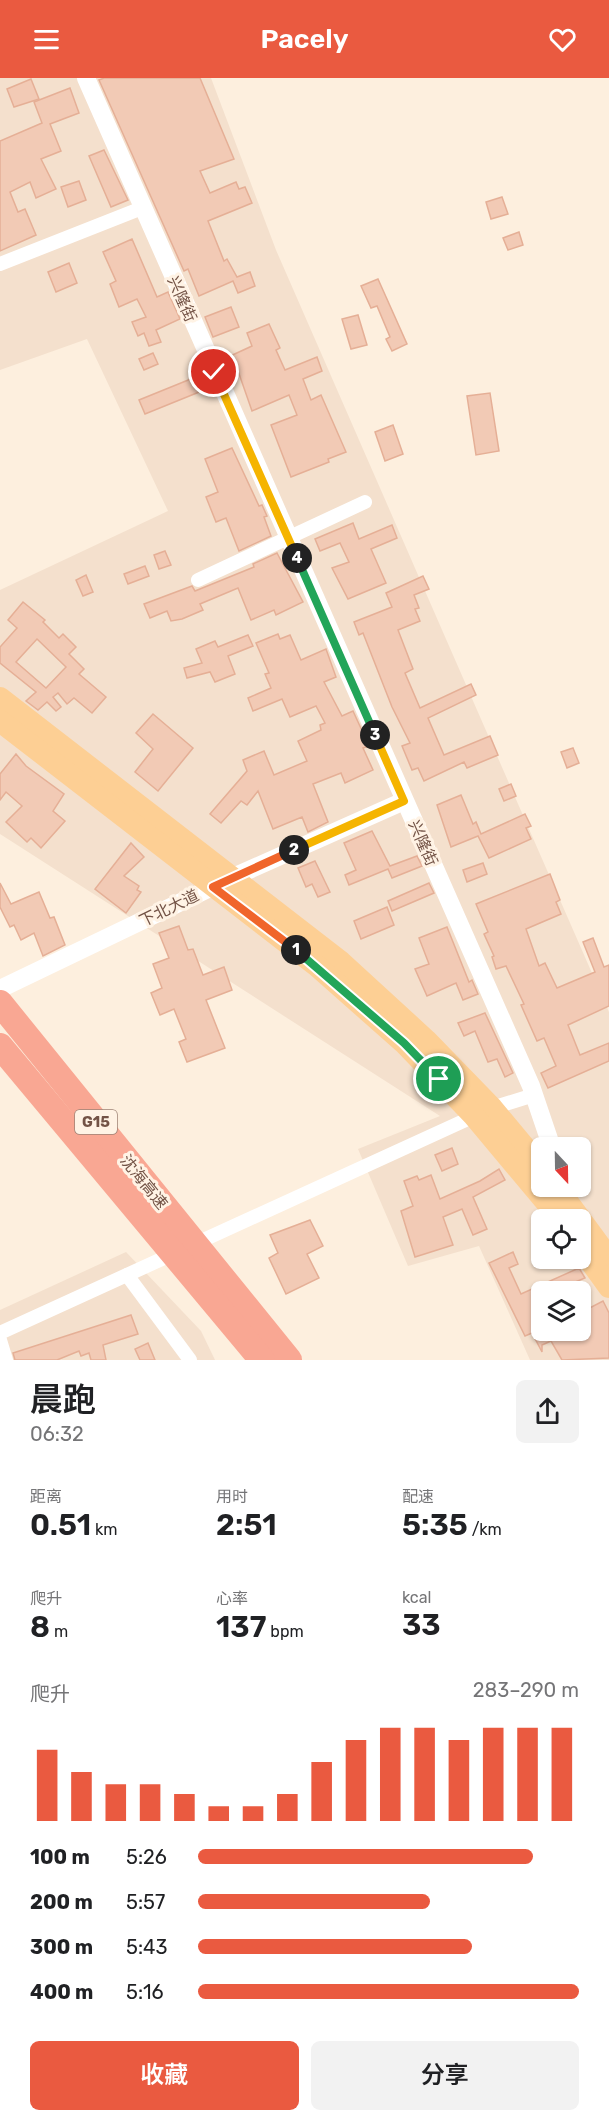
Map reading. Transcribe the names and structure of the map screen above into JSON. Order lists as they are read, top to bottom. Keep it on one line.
{"streets":{"highway":["G15","沈海高速"],"street":["兴隆街","下北大道"]},"crossings":[["兴隆街","下北大道"]],"north":"bottom","page":{"header":"Pacely","pins":["4","3","2","1"],"heading":["晨跑","06:32"],"stats":[["距离","0.51 km"],["用时","2:51"],["配速","5:35 /km"],["爬升","8 m"],["心率","137 bpm"],["kcal","33"]],"chart":["爬升","283–290 m"],"list":[{"name":"100 m","note":"5:26"},{"name":"200 m","note":"5:57"},{"name":"300 m","note":"5:43"},{"name":"400 m","note":"5:16"}],"buttons":["收藏","分享"]}}
